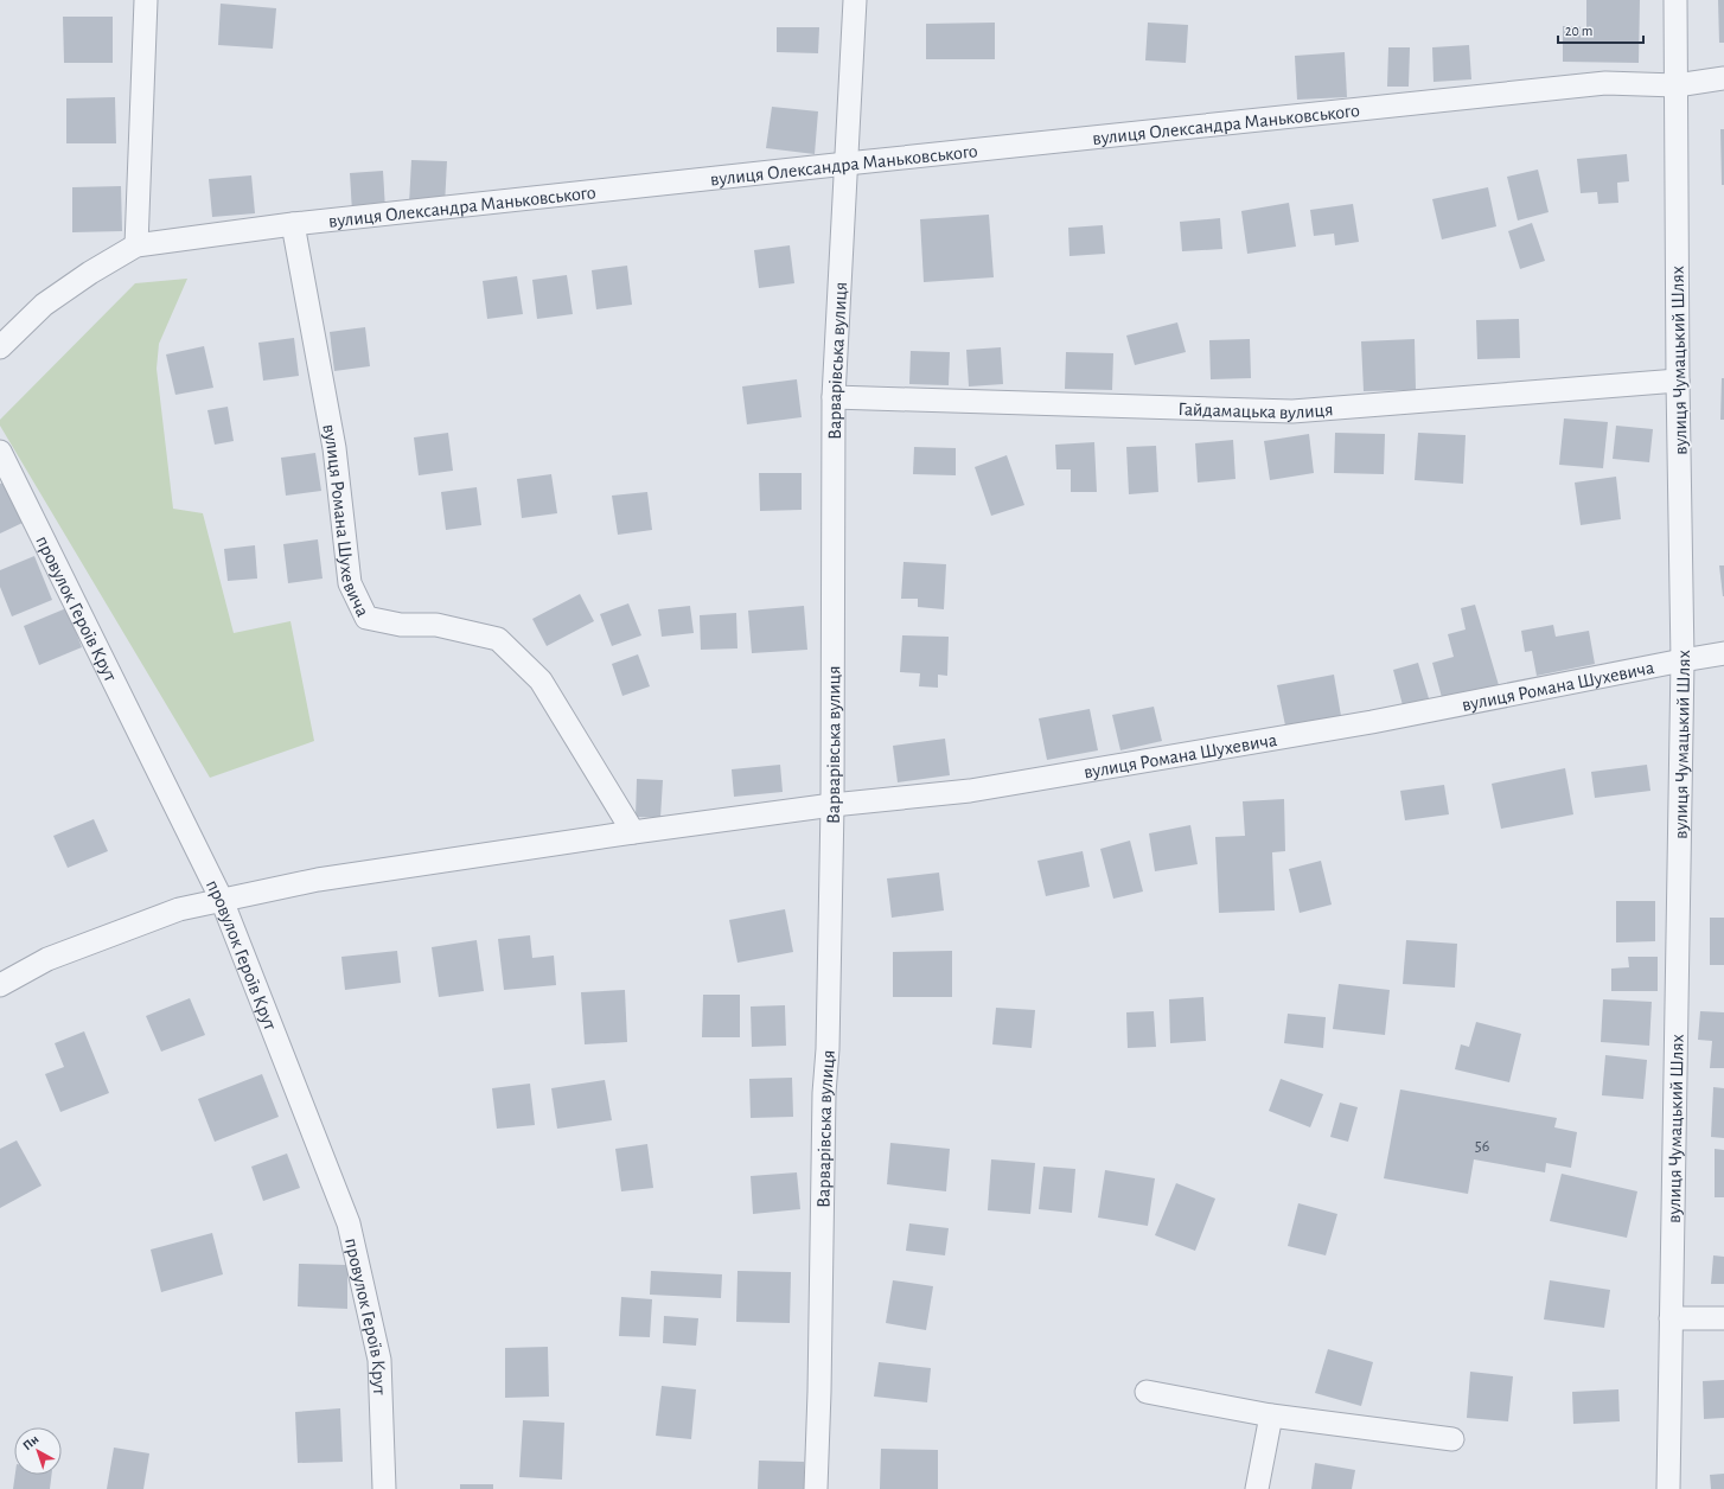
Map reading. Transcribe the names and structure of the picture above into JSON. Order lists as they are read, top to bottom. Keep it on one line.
{"streets":{"street":["вулиця Олександра Маньковського","Варварівська вулиця","вулиця Чумацький Шлях","Гайдамацька вулиця","вулиця Романа Шухевича","провулок Героїв Крут"]},"crossings":[["вулиця Олександра Маньковського","Варварівська вулиця"],["вулиця Олександра Маньковського","вулиця Чумацький Шлях"],["вулиця Олександра Маньковського","вулиця Романа Шухевича"],["Варварівська вулиця","Гайдамацька вулиця"],["Варварівська вулиця","вулиця Романа Шухевича"],["вулиця Чумацький Шлях","Гайдамацька вулиця"],["вулиця Чумацький Шлях","вулиця Романа Шухевича"],["вулиця Романа Шухевича","провулок Героїв Крут"]],"house_numbers":["56"],"scale_bar":"20 m","north":"top left"}
